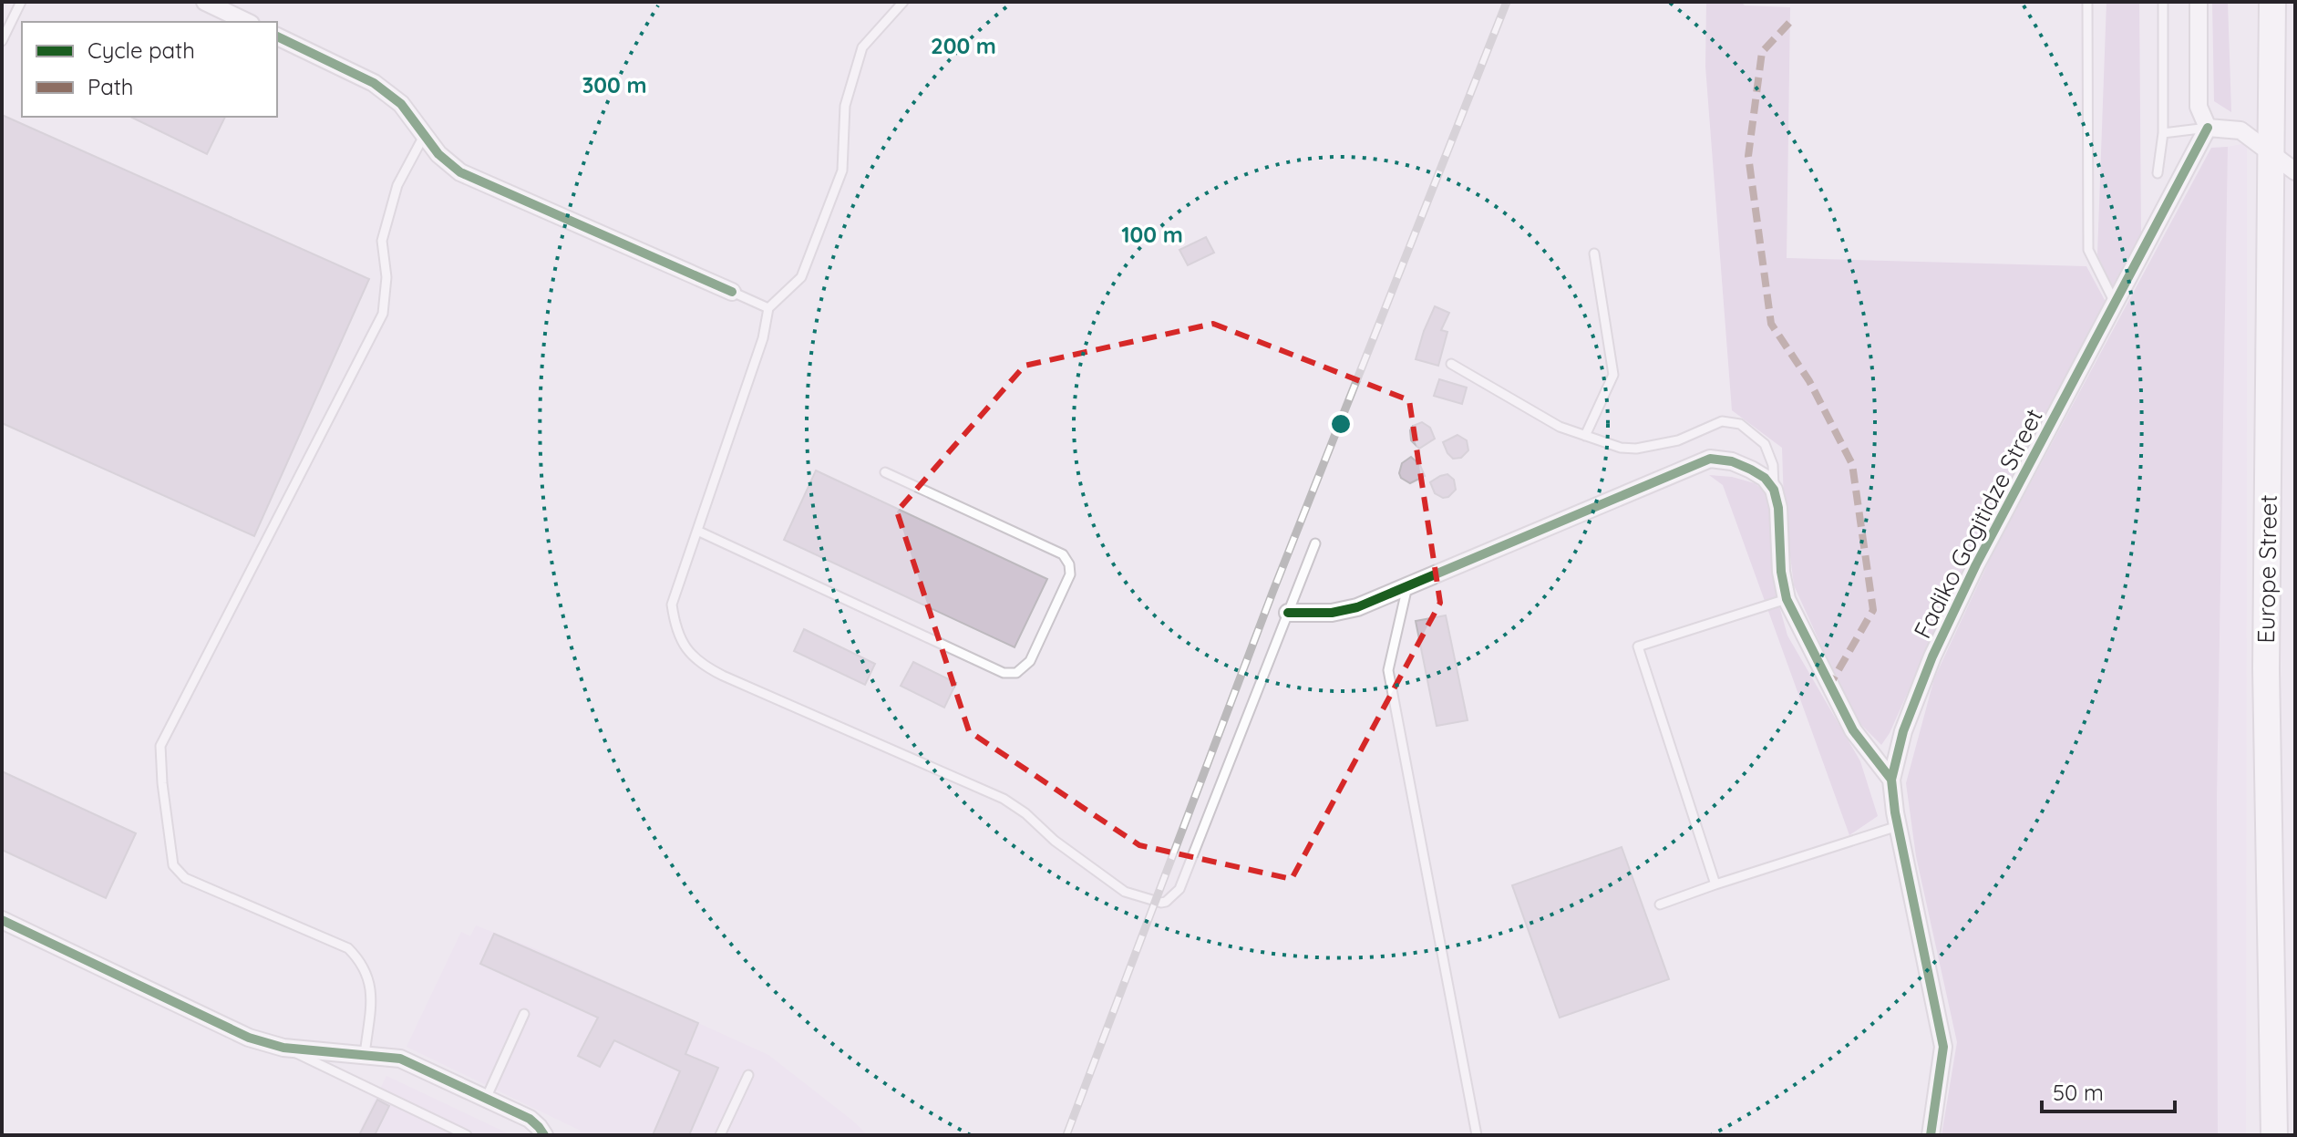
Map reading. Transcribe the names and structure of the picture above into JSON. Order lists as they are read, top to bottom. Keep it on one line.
{"streets":{"main road":["Europe Street"],"street":["Fadiko Gogitidze Street"]},"legend":["Cycle path","Path"],"scale_bar":"50 m","rings":["200 m","300 m","100 m"]}
